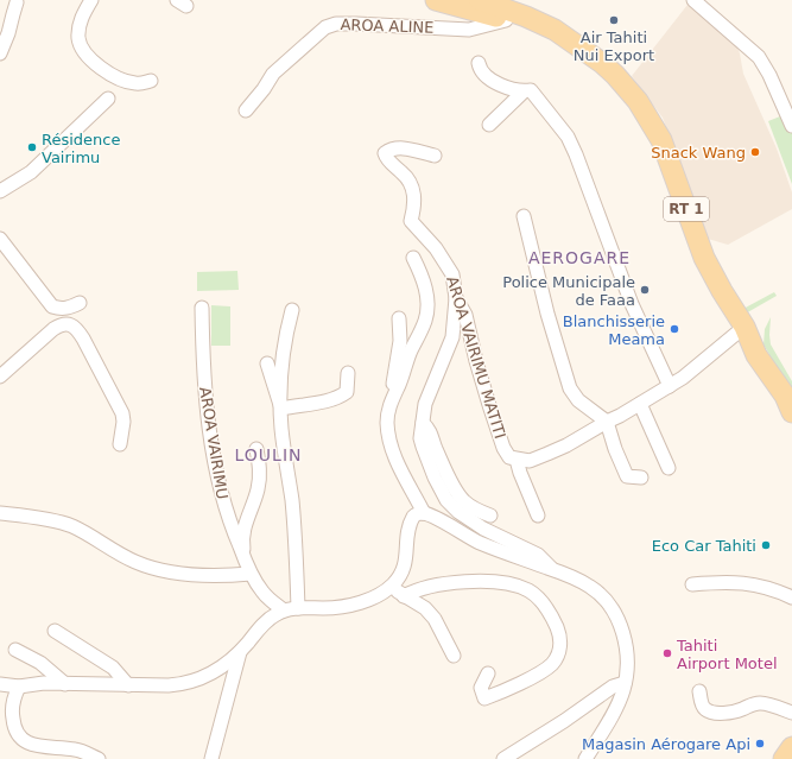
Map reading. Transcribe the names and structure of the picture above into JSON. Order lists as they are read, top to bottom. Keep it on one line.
{"streets":{"main road":["RT 1"],"street":["AROA ALINE","AROA VAIRIMU MATITI","AROA VAIRIMU"]},"crossings":[["AROA ALINE","RT 1"]],"districts":["AEROGARE","LOULIN"],"places":["Air Tahiti Nui Export","Résidence Vairimu","Snack Wang","Police Municipale de Faaa","Blanchisserie Meama","Eco Car Tahiti","Tahiti Airport Motel","Magasin Aérogare Api"]}
